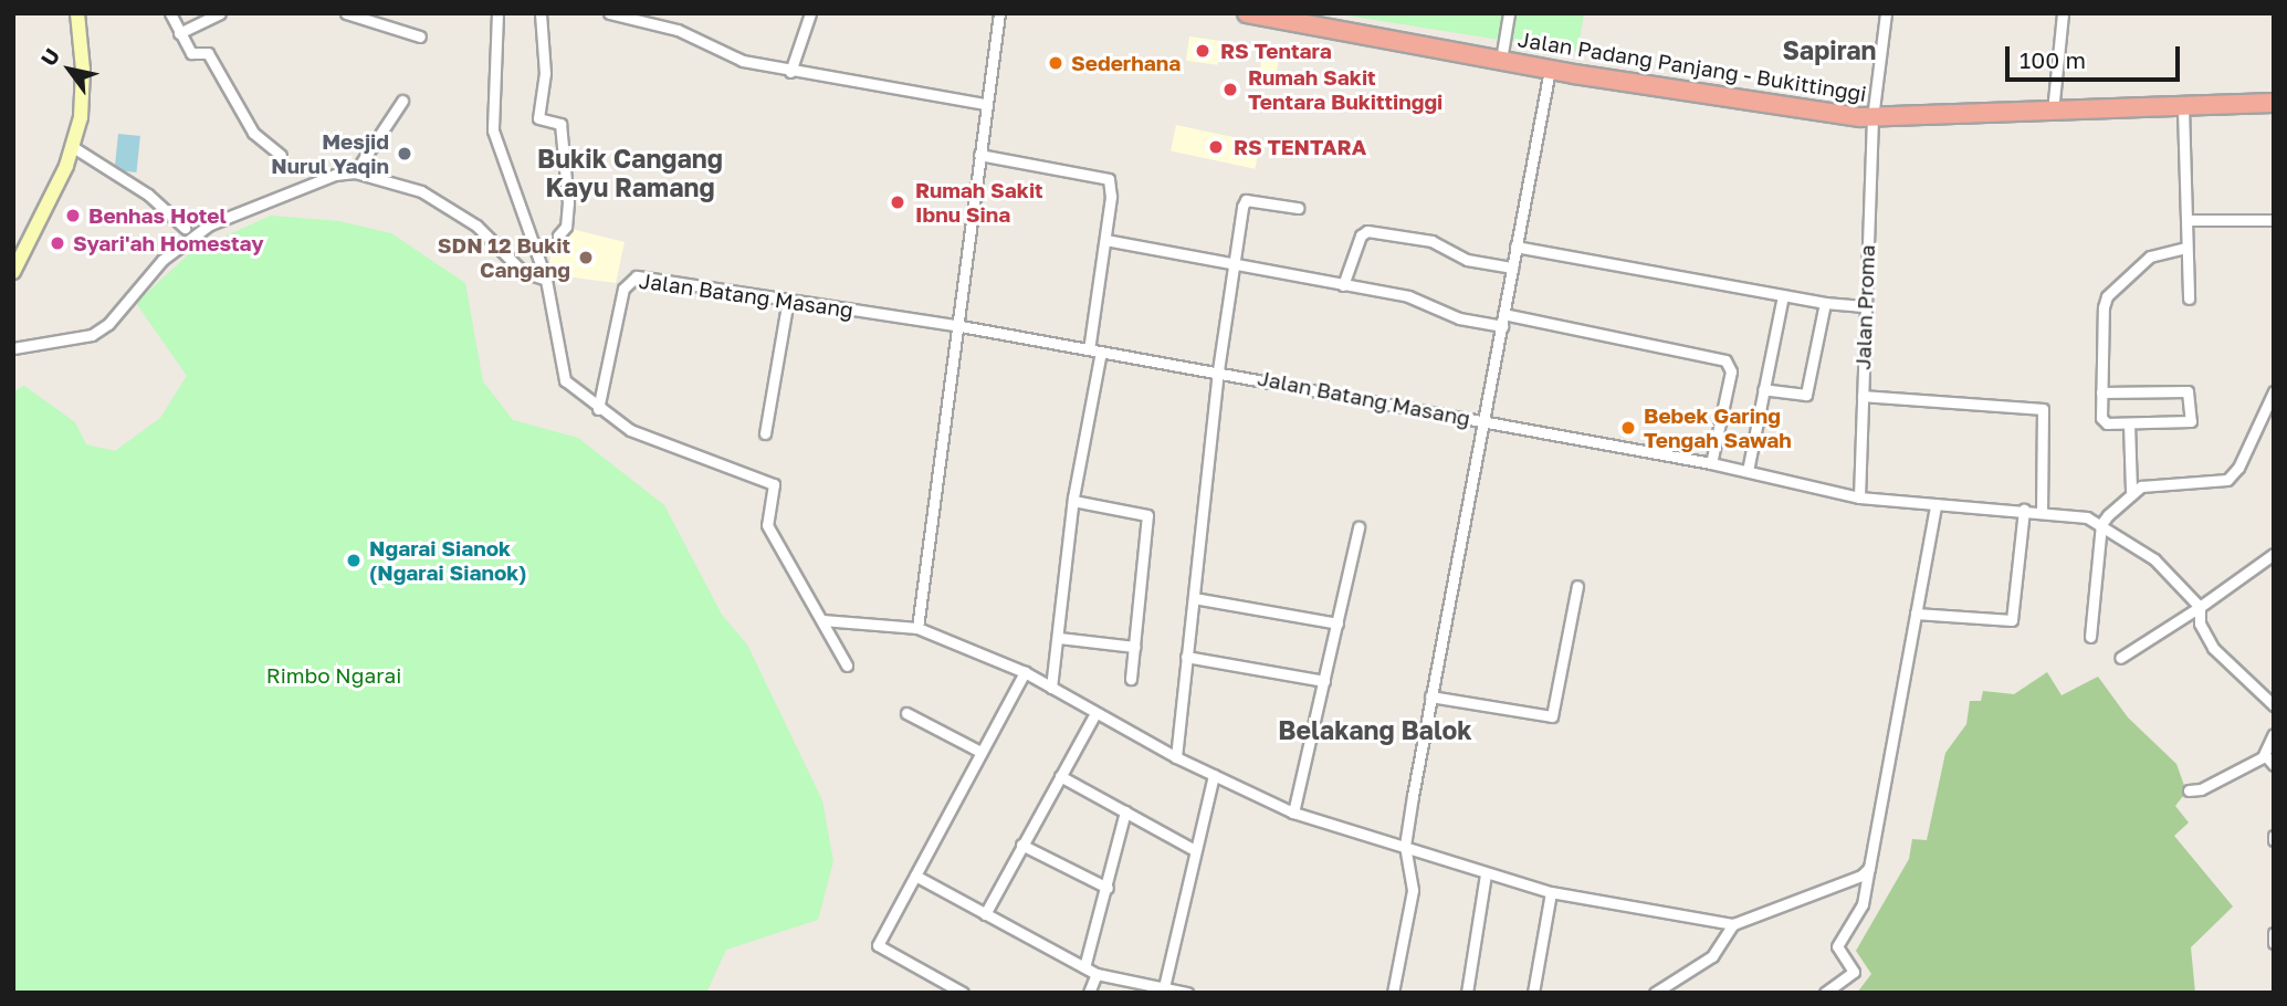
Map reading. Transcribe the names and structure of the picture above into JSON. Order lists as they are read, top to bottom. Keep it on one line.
{"streets":{"highway":["Jalan Padang Panjang - Bukittinggi"],"street":["Jalan Batang Masang","Jalan Proma"]},"crossings":[["Jalan Padang Panjang - Bukittinggi","Jalan Proma"],["Jalan Batang Masang","Jalan Proma"]],"districts":["Sapiran","Bukik Cangang Kayu Ramang","Belakang Balok"],"parks":["Rimbo Ngarai"],"places":["RS Tentara","Sederhana","Rumah Sakit Tentara Bukittinggi","RS TENTARA","Mesjid Nurul Yaqin","Rumah Sakit Ibnu Sina","Benhas Hotel","Syari'ah Homestay","SDN 12 Bukit Cangang","Bebek Garing Tengah Sawah","Ngarai Sianok (Ngarai Sianok)"],"scale_bar":"100 m","north":"top left"}
